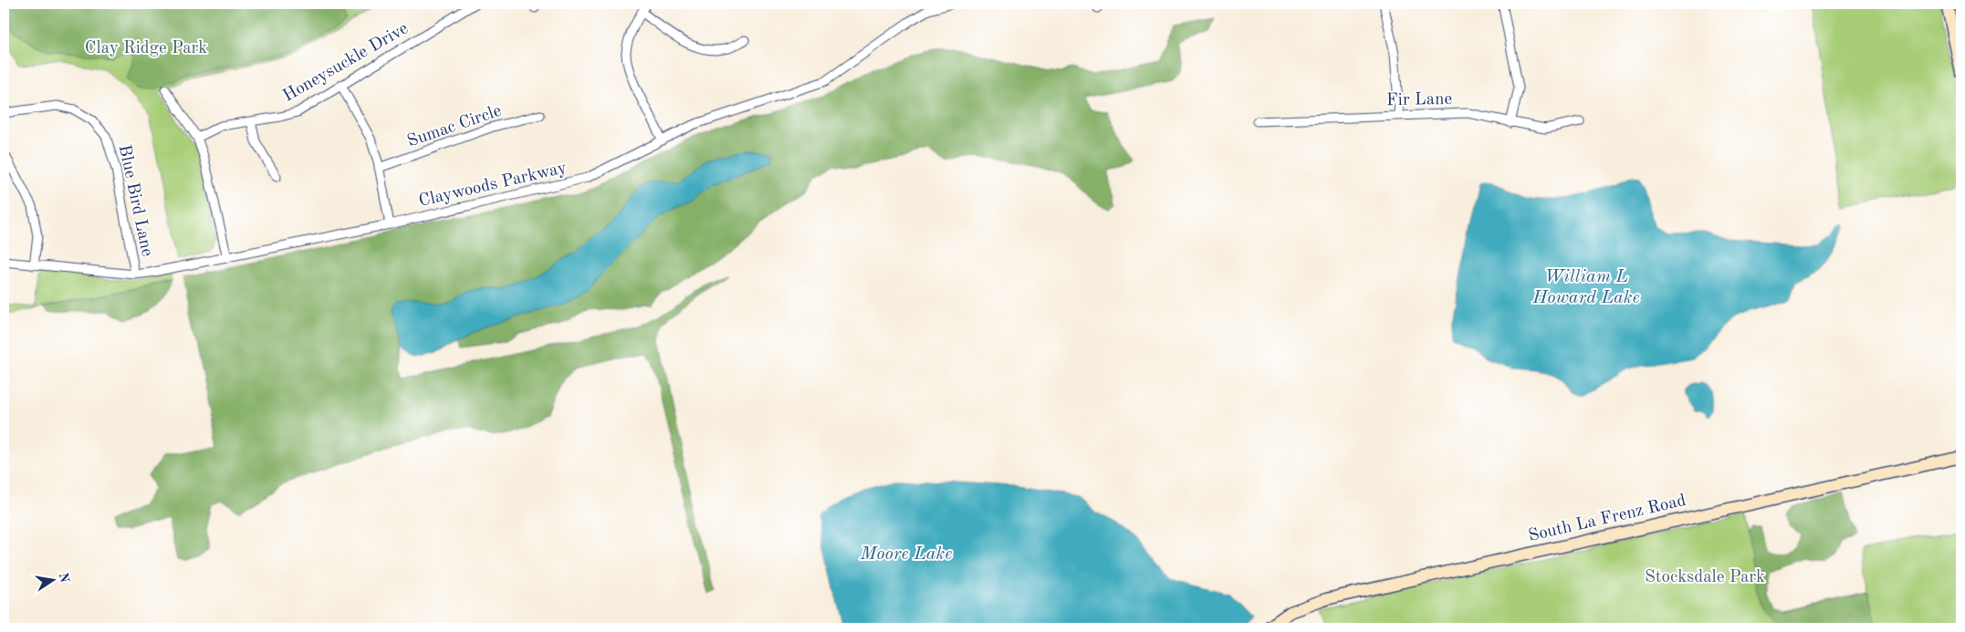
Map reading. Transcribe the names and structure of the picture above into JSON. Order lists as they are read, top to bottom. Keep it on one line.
{"streets":{"street":["Honeysuckle Drive","Fir Lane","Sumac Circle","Claywoods Parkway","Blue Bird Lane","South La Frenz Road"]},"crossings":[["Claywoods Parkway","Blue Bird Lane"]],"water":["William L Howard Lake","Moore Lake"],"parks":["Clay Ridge Park","Stocksdale Park"],"north":"right"}
